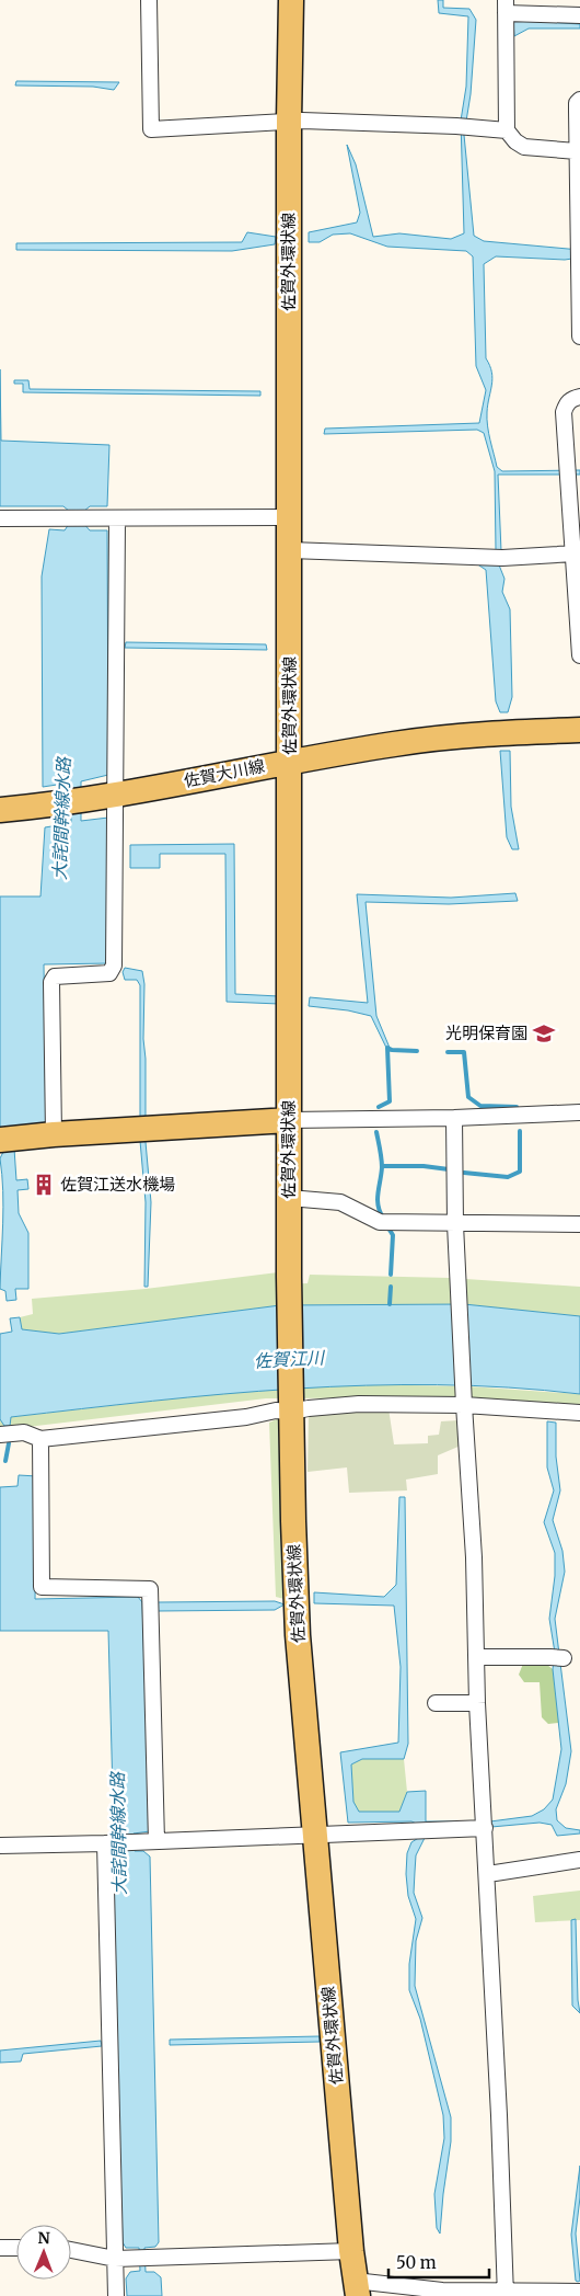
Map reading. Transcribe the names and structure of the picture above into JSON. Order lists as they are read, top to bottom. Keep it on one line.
{"streets":{"main road":["佐賀外環状線","佐賀大川線"]},"crossings":[["佐賀外環状線","佐賀大川線"]],"water":["大詫間幹線水路","佐賀江川"],"places":{"school or university":["光明保育園"],"building":["佐賀江送水機場"]},"scale_bar":"50 m","north":"top"}
